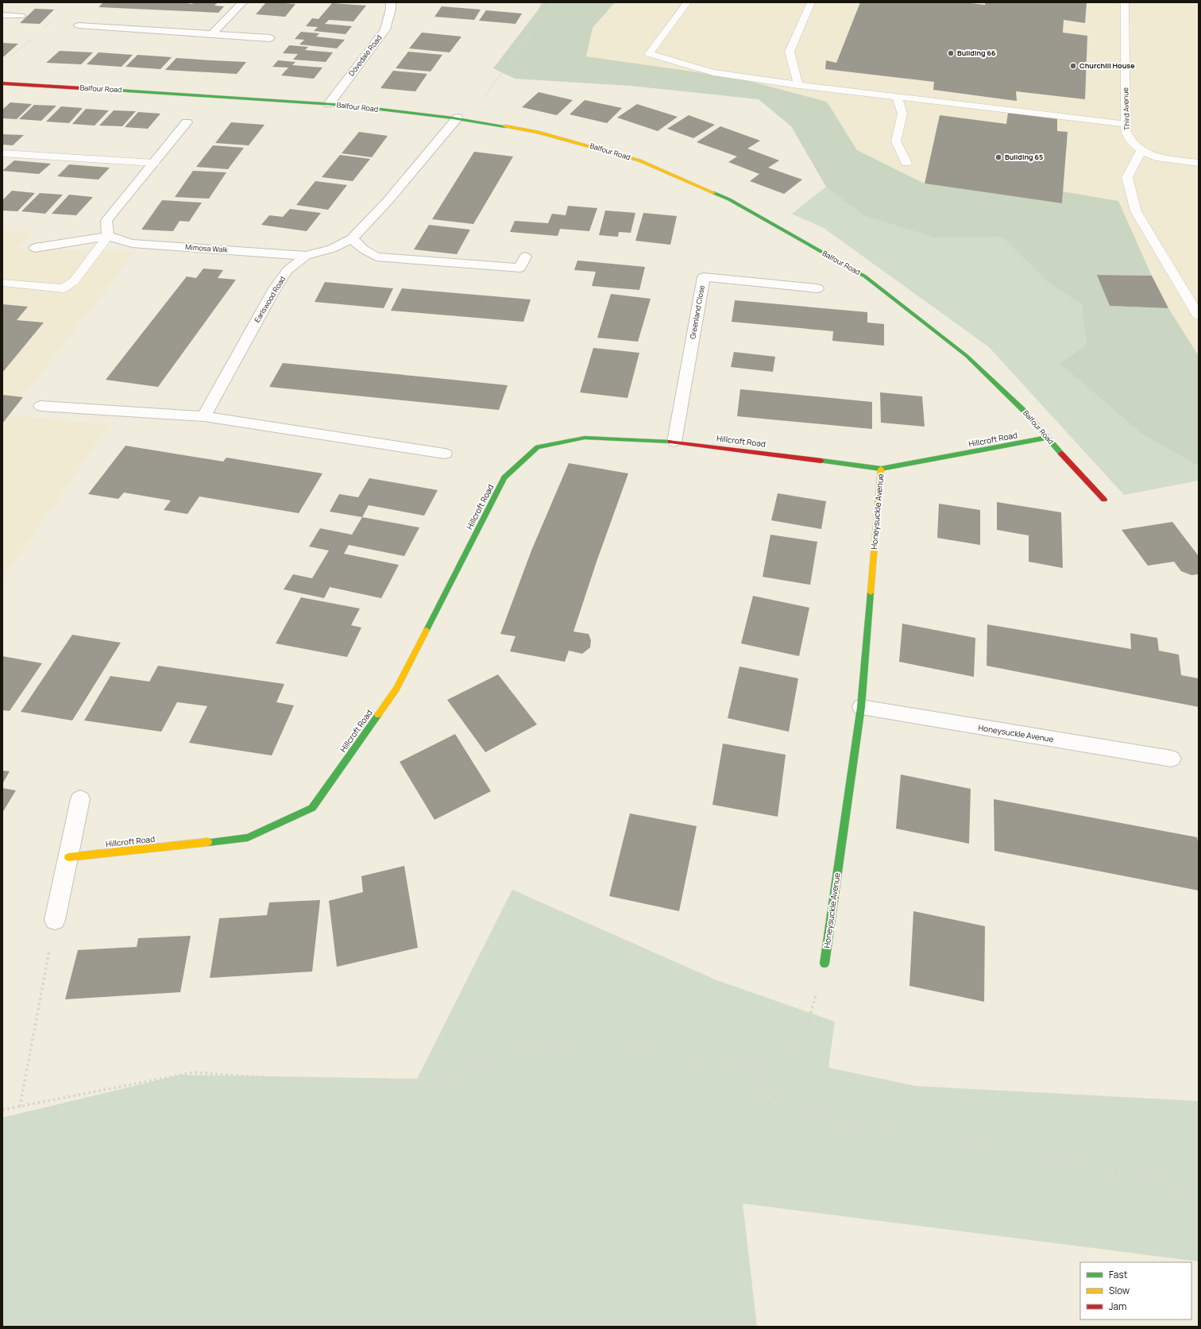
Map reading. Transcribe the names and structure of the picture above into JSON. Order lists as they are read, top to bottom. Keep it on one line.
{"streets":{"street":["Dovedale Road","Balfour Road","Mimosa Walk","Earlswood Road","Greenland Close","Hillcroft Road","Honeysuckle Avenue"],"lane":["Third Avenue"]},"crossings":[["Dovedale Road","Balfour Road"],["Balfour Road","Earlswood Road"],["Balfour Road","Hillcroft Road"],["Mimosa Walk","Earlswood Road"],["Greenland Close","Hillcroft Road"],["Hillcroft Road","Honeysuckle Avenue"]],"places":["Building 66","Churchill House","Building 65"],"legend":["Fast","Slow","Jam"]}
